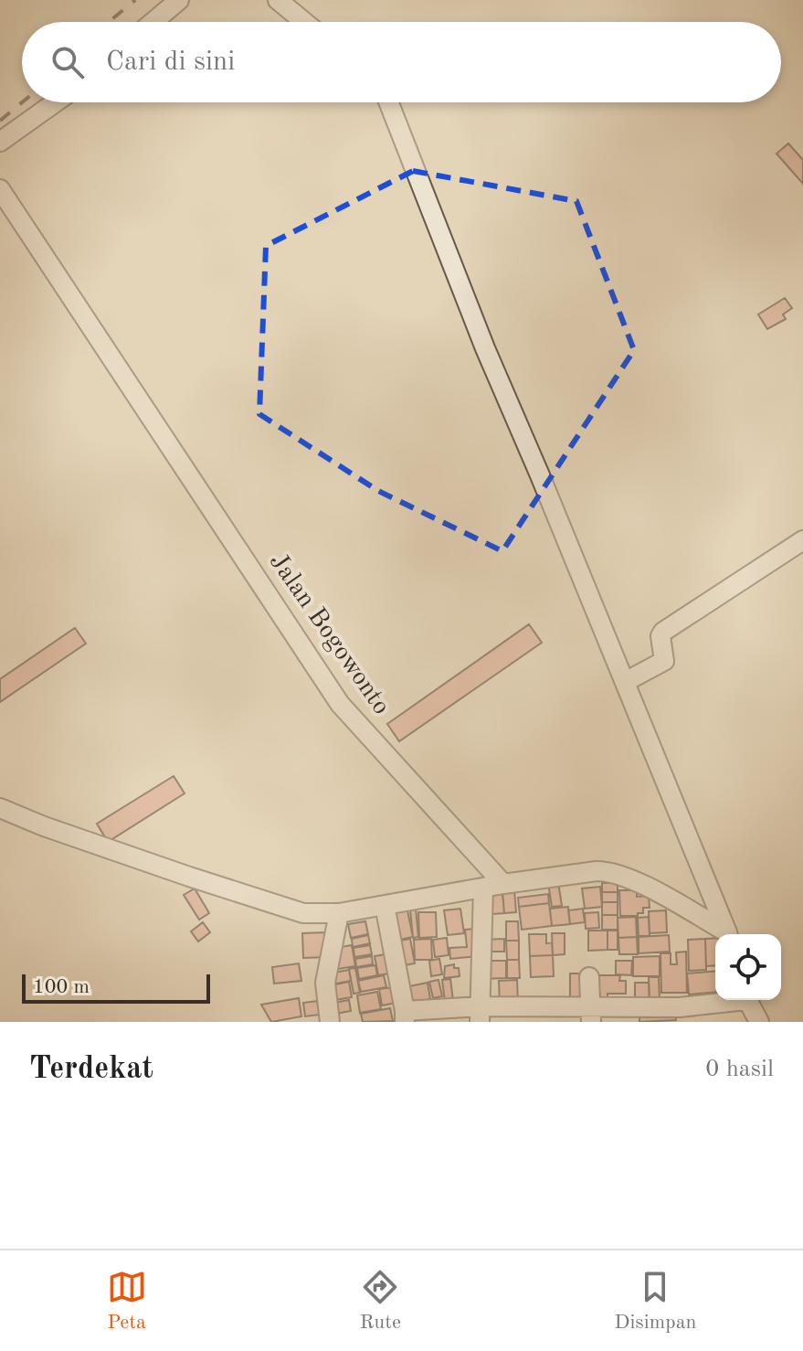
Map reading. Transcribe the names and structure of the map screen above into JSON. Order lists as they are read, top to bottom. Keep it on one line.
{"streets":{"street":["Jalan Bogowonto"]},"scale_bar":"100 m","page":{"search":"Cari di sini","scale":"100 m","heading":["Terdekat","0 hasil"],"nav":["Peta","Rute","Disimpan"]}}
